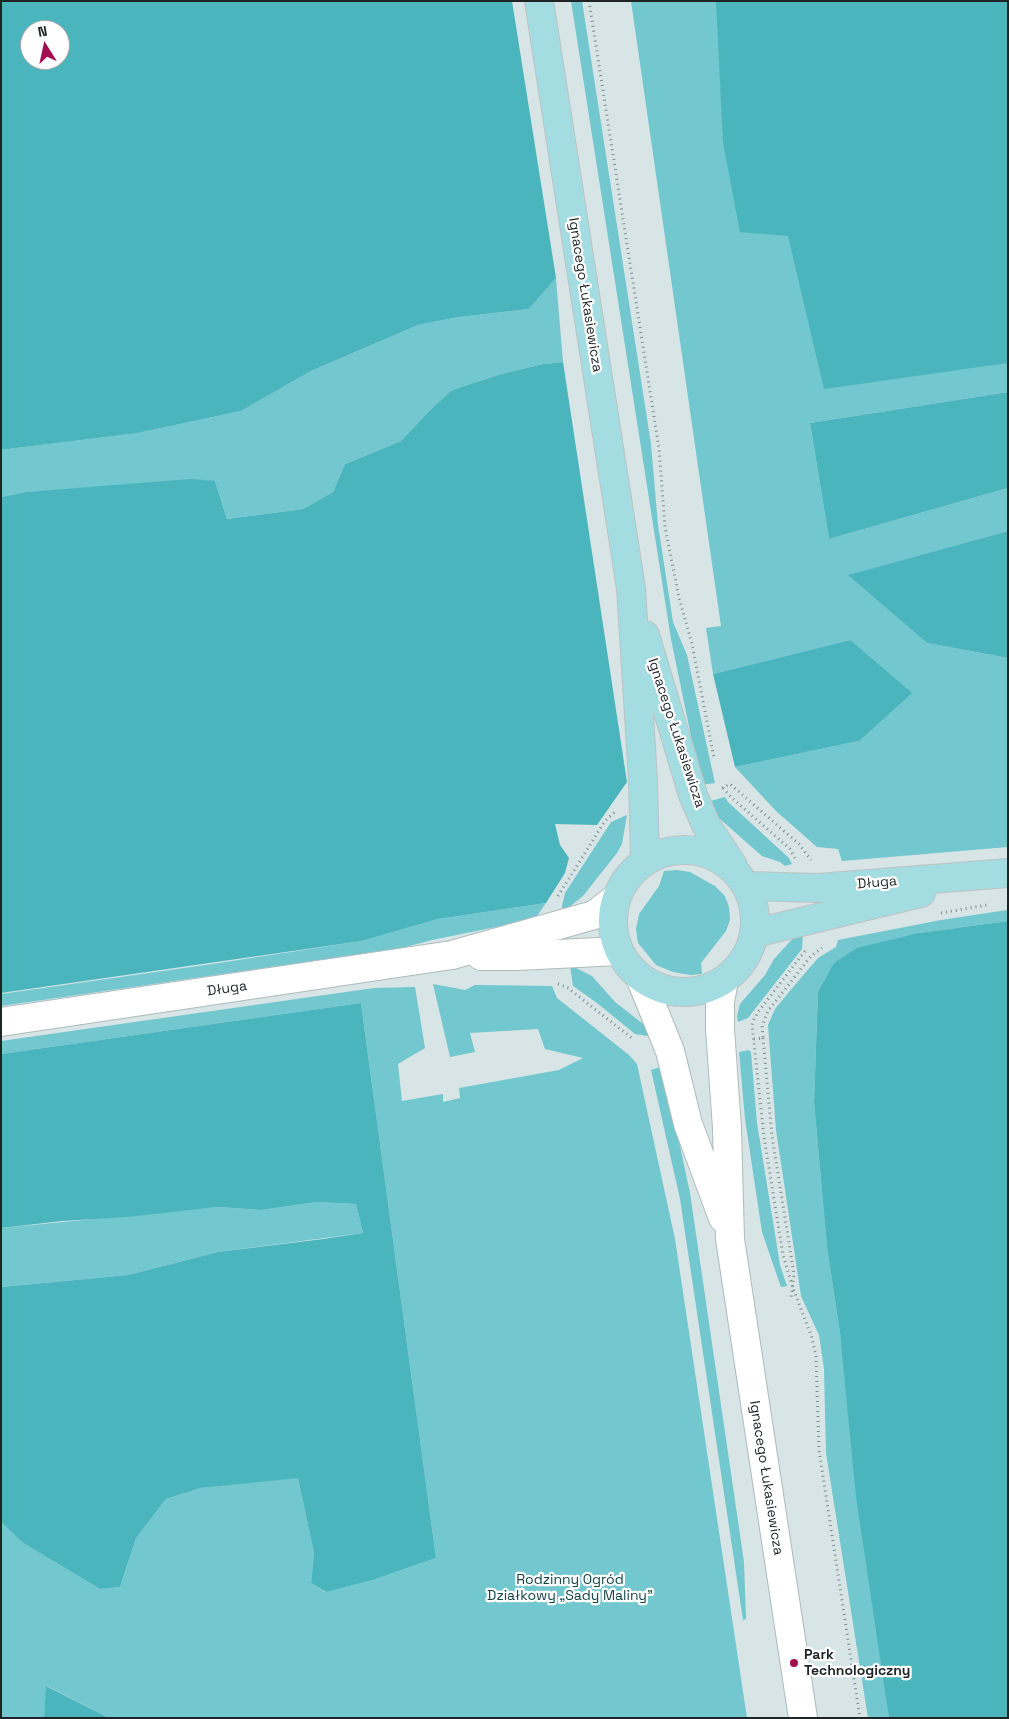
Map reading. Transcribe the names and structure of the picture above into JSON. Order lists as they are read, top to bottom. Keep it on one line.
{"streets":{"main road":["Ignacego Łukasiewicza","Długa"]},"crossings":[["Ignacego Łukasiewicza","Długa"]],"parks":["Rodzinny Ogród Działkowy „Sady Maliny”"],"places":["Park Technologiczny"],"north":"top"}
